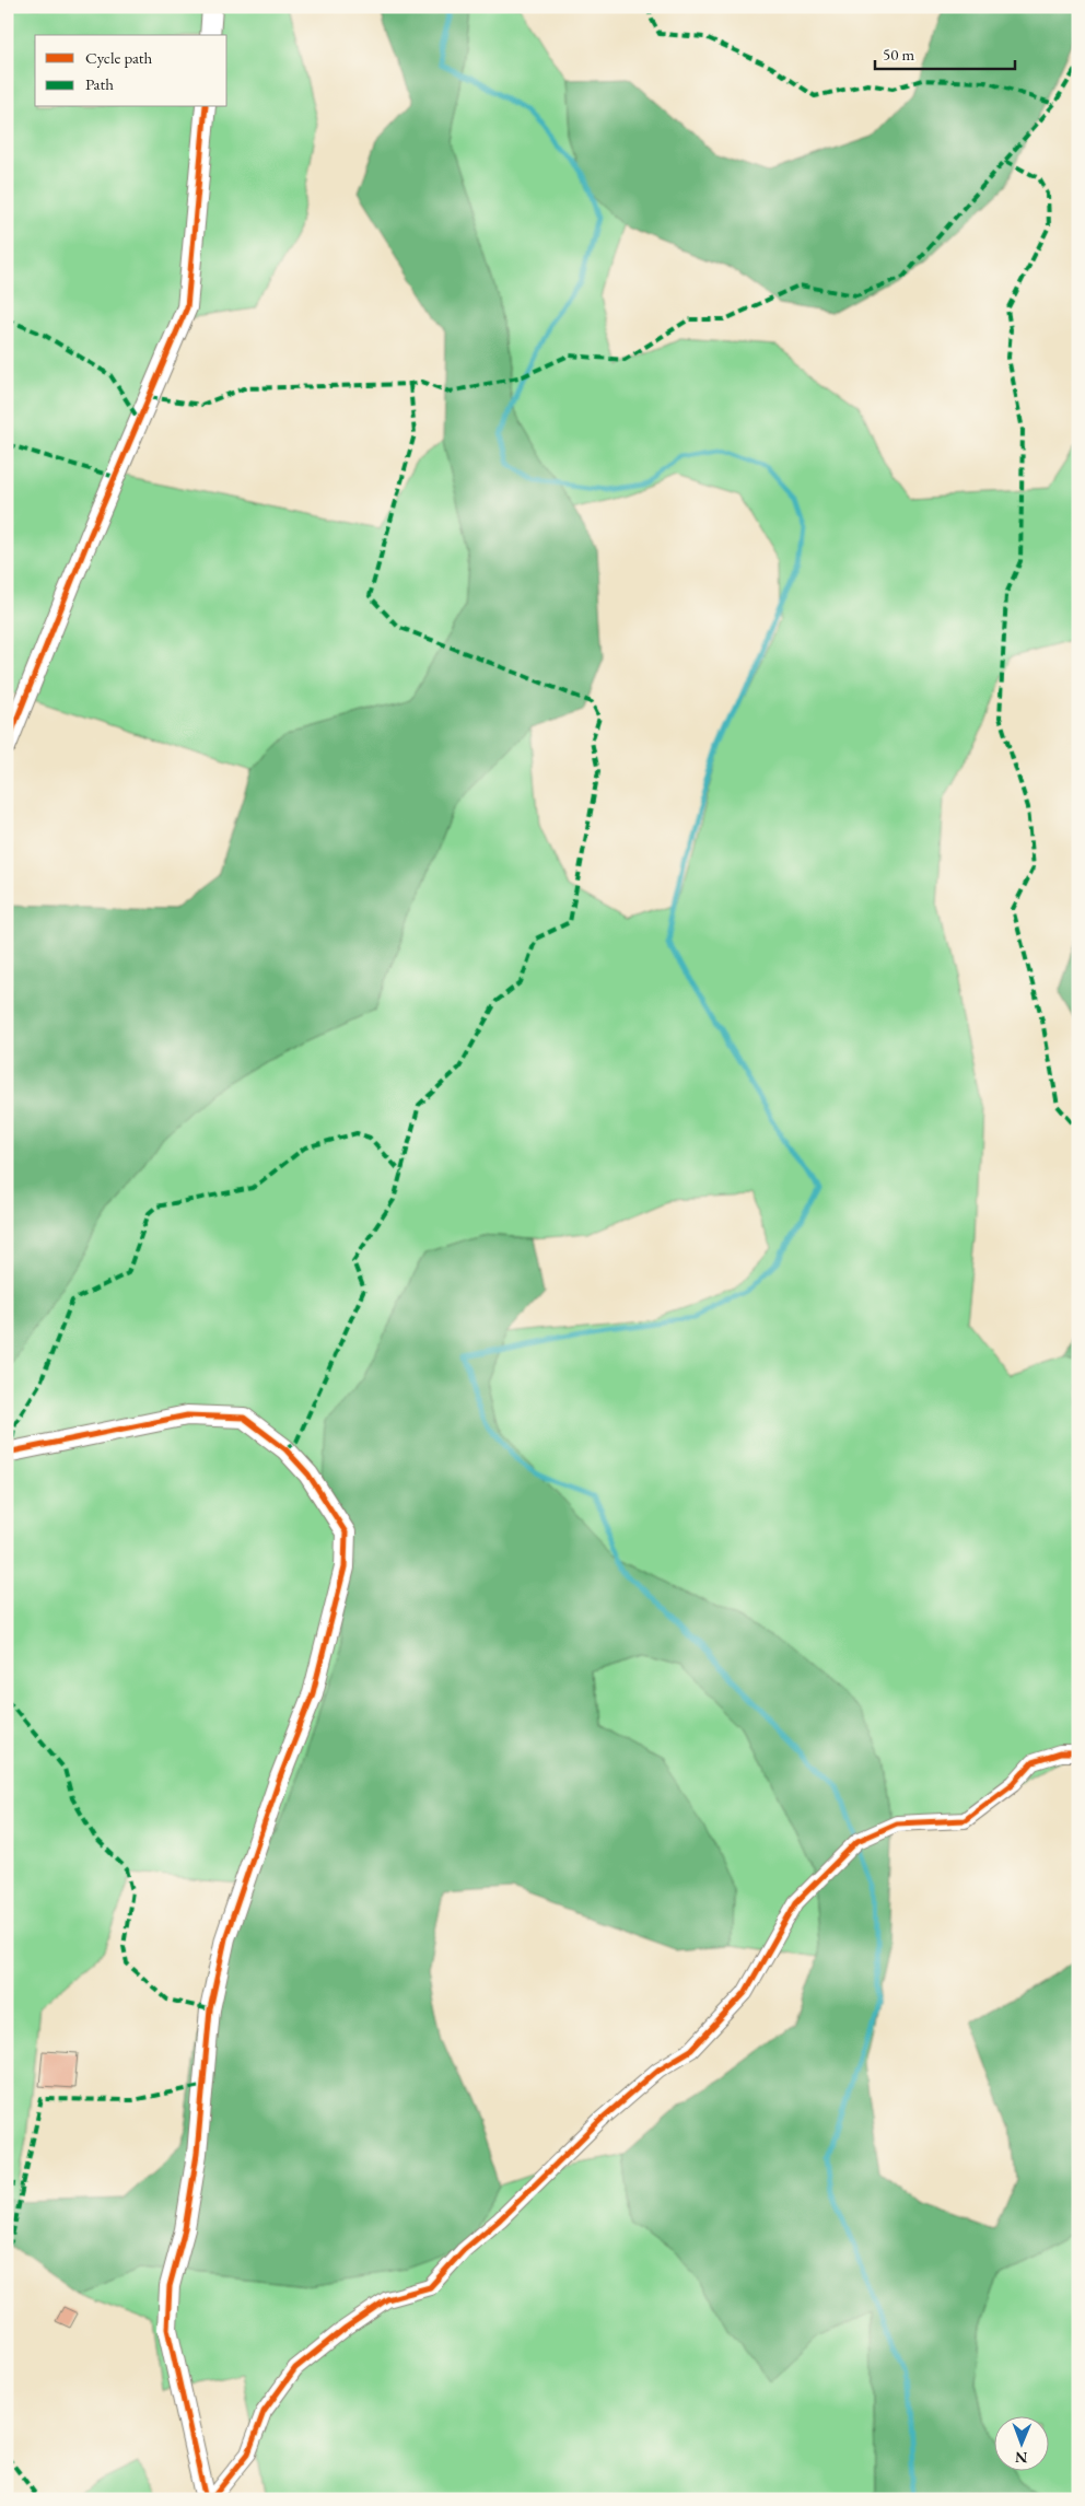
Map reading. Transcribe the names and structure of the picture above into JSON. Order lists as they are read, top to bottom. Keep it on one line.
{"legend":["Cycle path","Path"],"scale_bar":"50 m","north":"bottom"}
